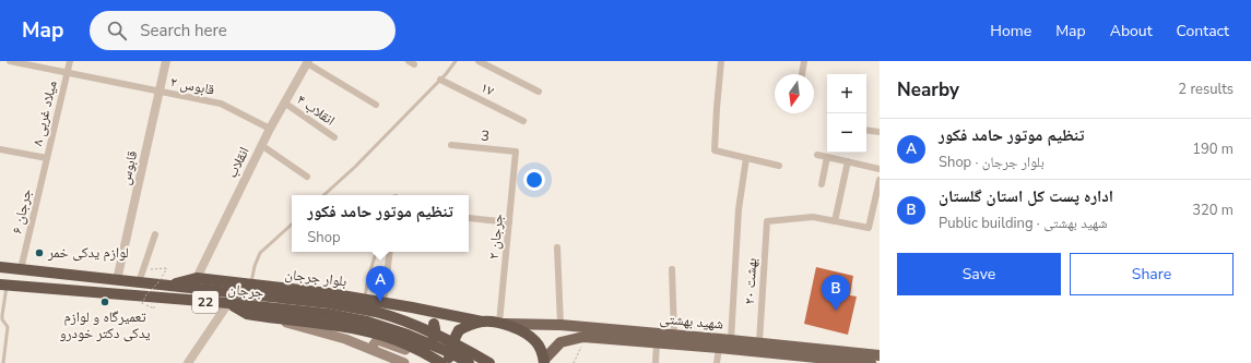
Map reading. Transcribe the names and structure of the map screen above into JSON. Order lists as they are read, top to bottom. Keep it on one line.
{"streets":{"highway":["بلوار جرجان","جرجان","22"],"main road":["شهید بهشتی"],"street":["۲ قابوس","۱۷","۴ انقلاب","۸ میلاد غربی","3","انقلاب","قابوس","جرجان ۶","جرجان ۲","بهشت ۲۰"]},"crossings":[["۲ قابوس","۸ میلاد غربی"],["۲ قابوس","انقلاب"],["۲ قابوس","قابوس"],["۴ انقلاب","انقلاب"],["۸ میلاد غربی","جرجان ۶"],["3","جرجان ۲"],["انقلاب","بلوار جرجان"],["قابوس","جرجان"],["جرجان ۶","جرجان"],["جرجان ۲","بلوار جرجان"],["جرجان ۲","شهید بهشتی"],["بلوار جرجان","جرجان"],["بلوار جرجان","شهید بهشتی"],["بهشت ۲۰","شهید بهشتی"]],"places":["لوازم یدکی خمر","تعمیرگاه و لوازم یدکی دکتر خودرو"],"north":"bottom","page":{"header":"Map","search":"Search here","nav":["Home","Map","About","Contact"],"heading":["Nearby","2 results"],"map_buttons":["+","−"],"list":[{"mark":"A","name":"تنظیم موتور حامد فکور","note":"Shop · بلوار جرجان","value":"190 m"},{"mark":"B","name":"اداره پست کل استان گلستان","note":"Public building · شهید بهشتی","value":"320 m"}],"popup":["تنظیم موتور حامد فکور","Shop"],"buttons":["Save","Share"],"pins":["A","B"]}}
